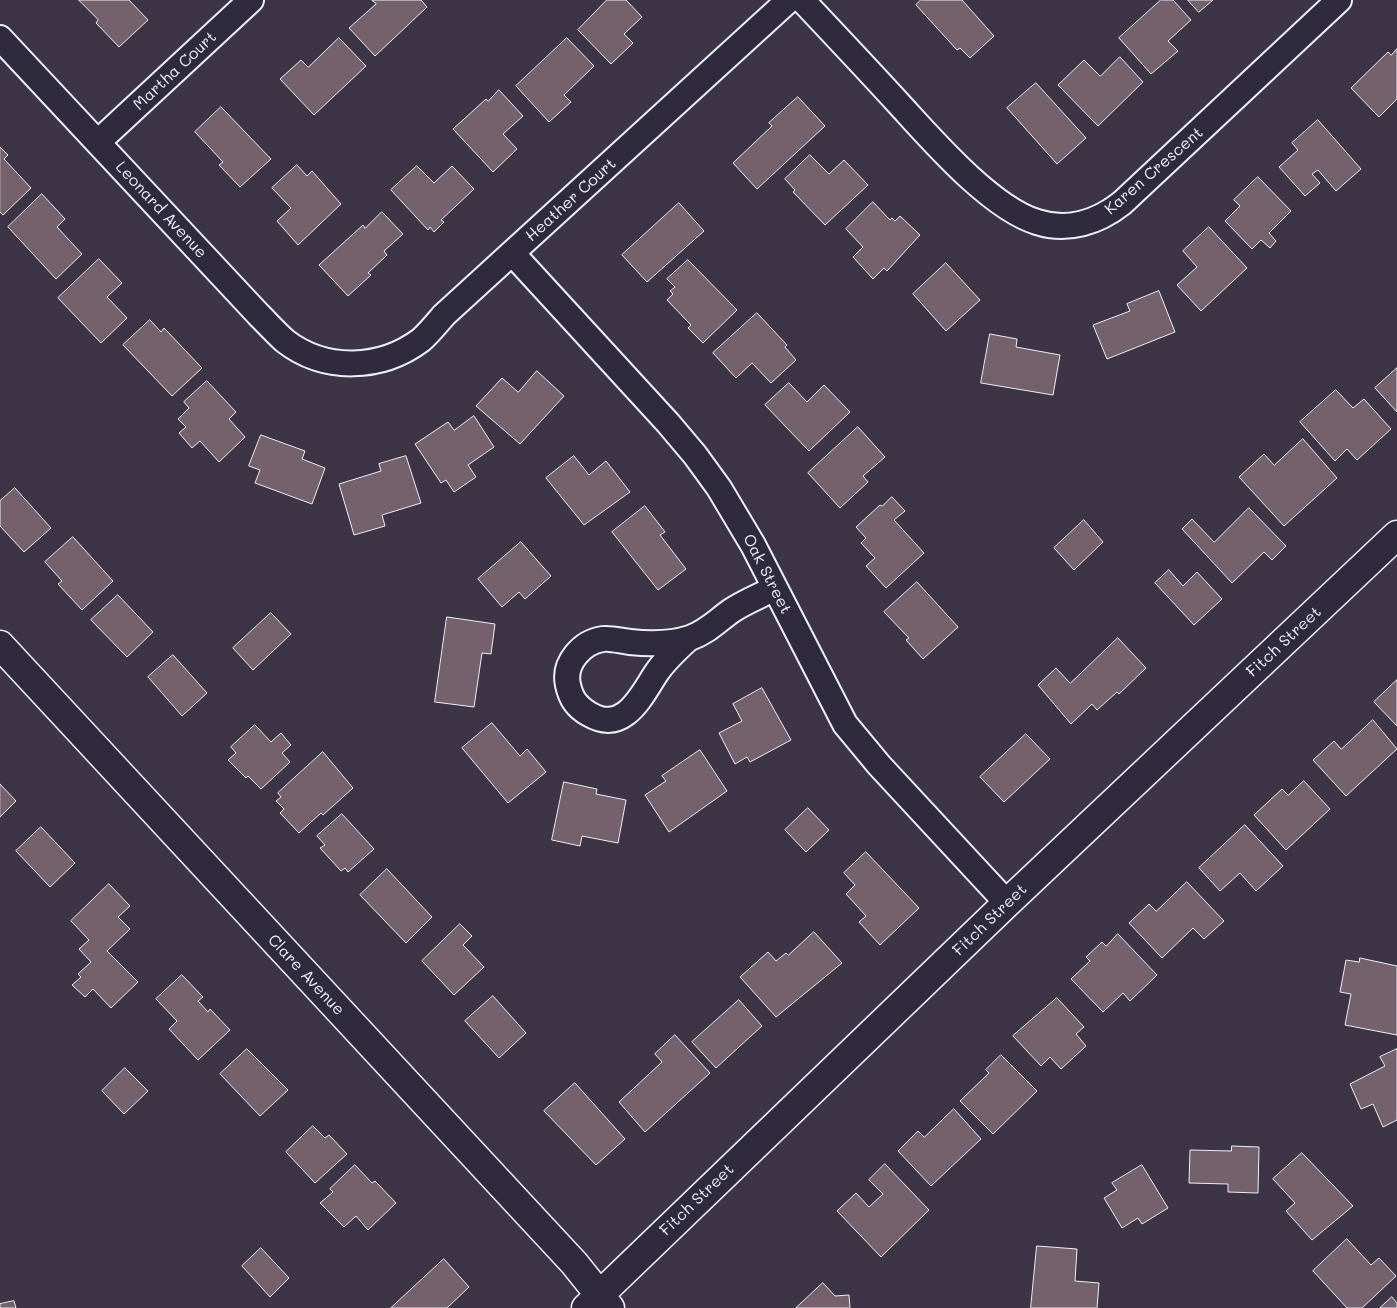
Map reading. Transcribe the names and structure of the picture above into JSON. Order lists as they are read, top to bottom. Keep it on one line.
{"streets":{"street":["Martha Court","Karen Crescent","Heather Court","Leonard Avenue","Oak Street","Fitch Street","Clare Avenue"]},"crossings":[["Martha Court","Leonard Avenue"],["Heather Court","Leonard Avenue"],["Heather Court","Oak Street"],["Oak Street","Fitch Street"],["Fitch Street","Clare Avenue"]]}
